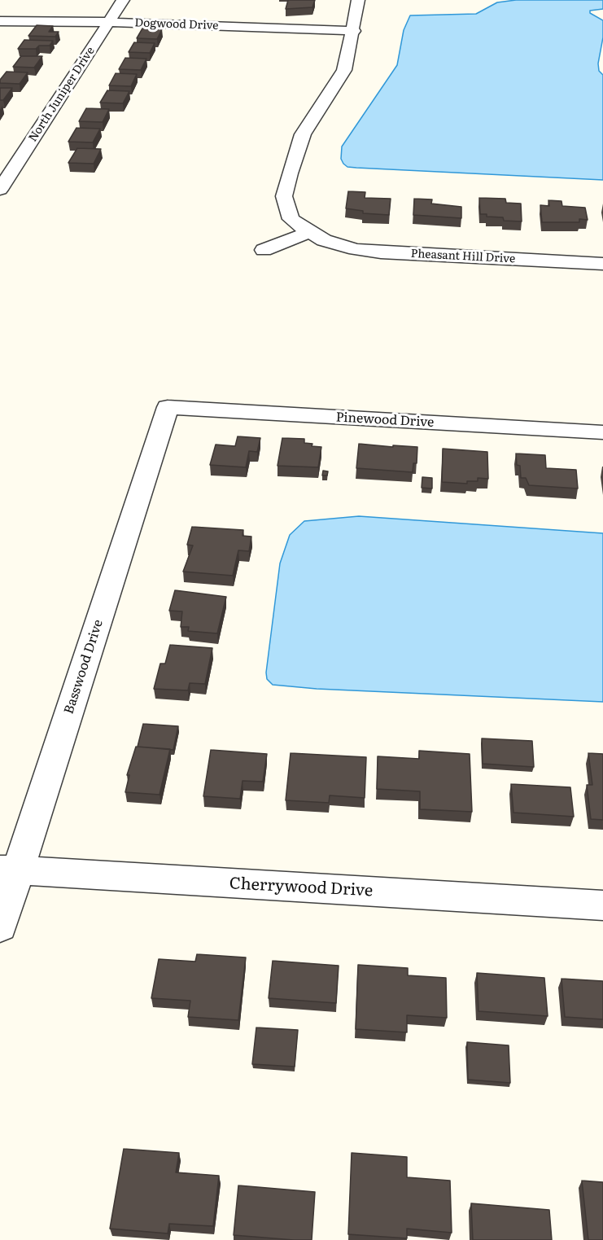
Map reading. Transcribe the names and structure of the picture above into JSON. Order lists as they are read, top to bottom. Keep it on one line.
{"streets":{"street":["Dogwood Drive","North Juniper Drive","Pheasant Hill Drive","Pinewood Drive","Basswood Drive","Cherrywood Drive"]},"crossings":[["Dogwood Drive","North Juniper Drive"],["Pinewood Drive","Basswood Drive"],["Basswood Drive","Cherrywood Drive"]]}
